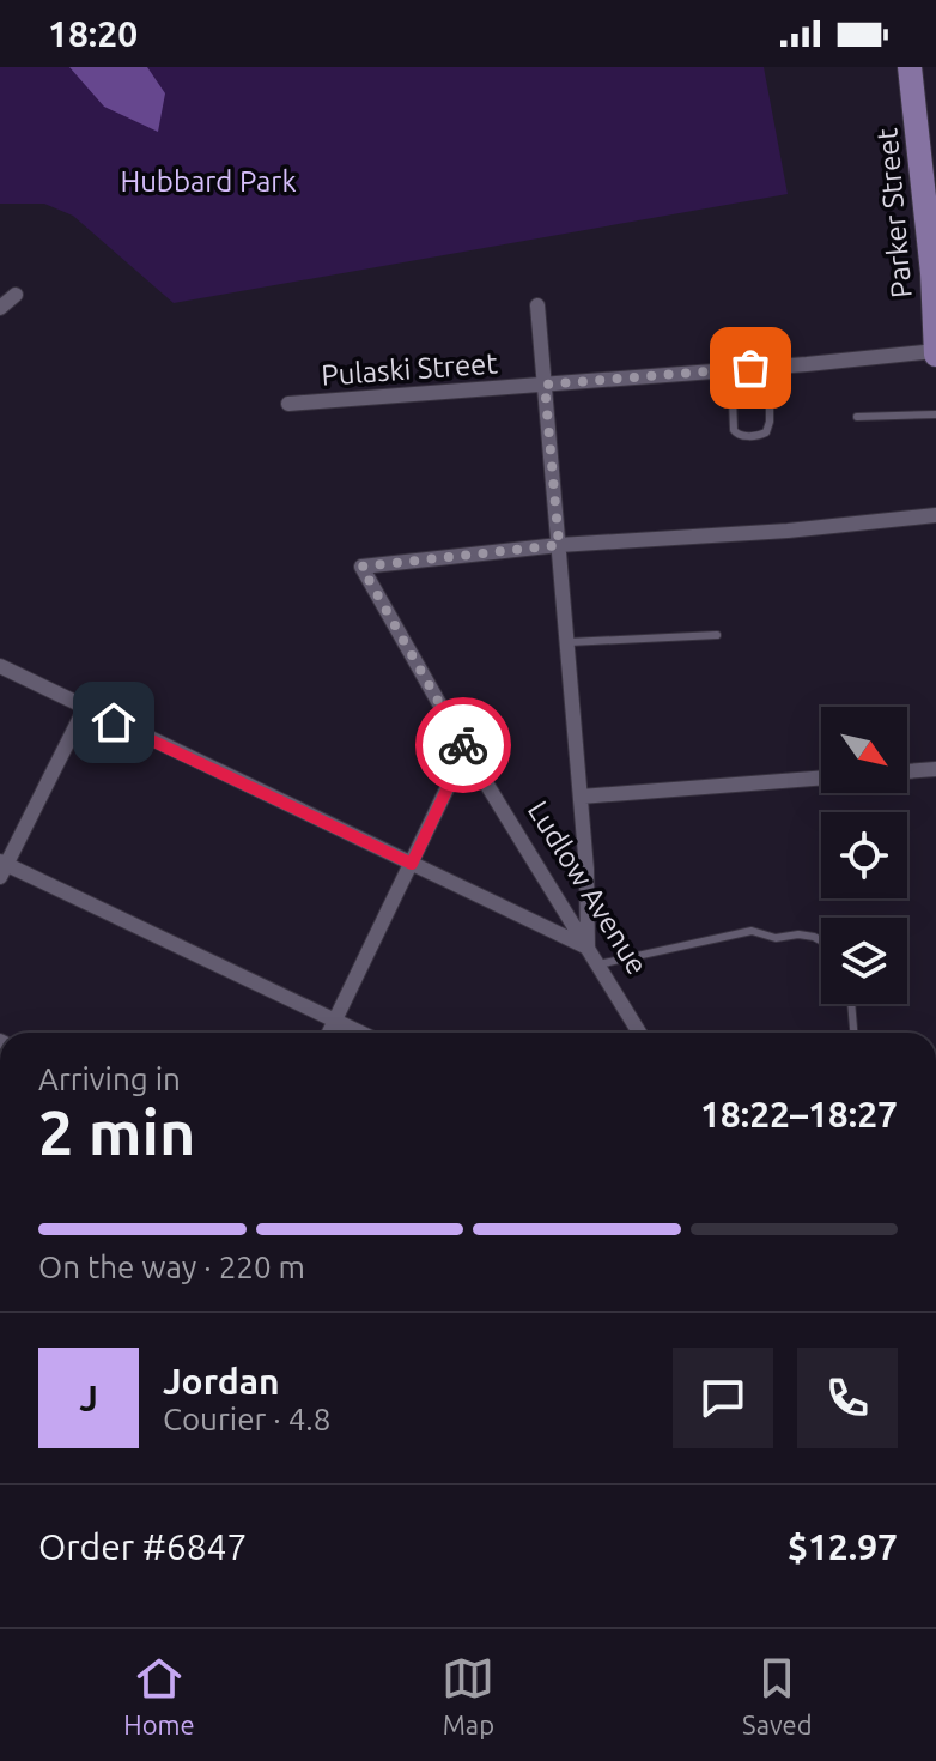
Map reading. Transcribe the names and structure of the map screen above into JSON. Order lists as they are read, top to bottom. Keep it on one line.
{"streets":{"main road":["Parker Street"],"street":["Pulaski Street","Ludlow Avenue"]},"crossings":[["Parker Street","Pulaski Street"]],"parks":["Hubbard Park"],"north":"bottom right","page":{"status":"18:20","heading":["2 min","Arriving in","18:22–18:27"],"panel":["Jordan","Courier · 4.8","Order #6847","$12.97"],"bar":"On the way · 220 m","round":"J","tabs":["Home","Map","Saved"]}}
